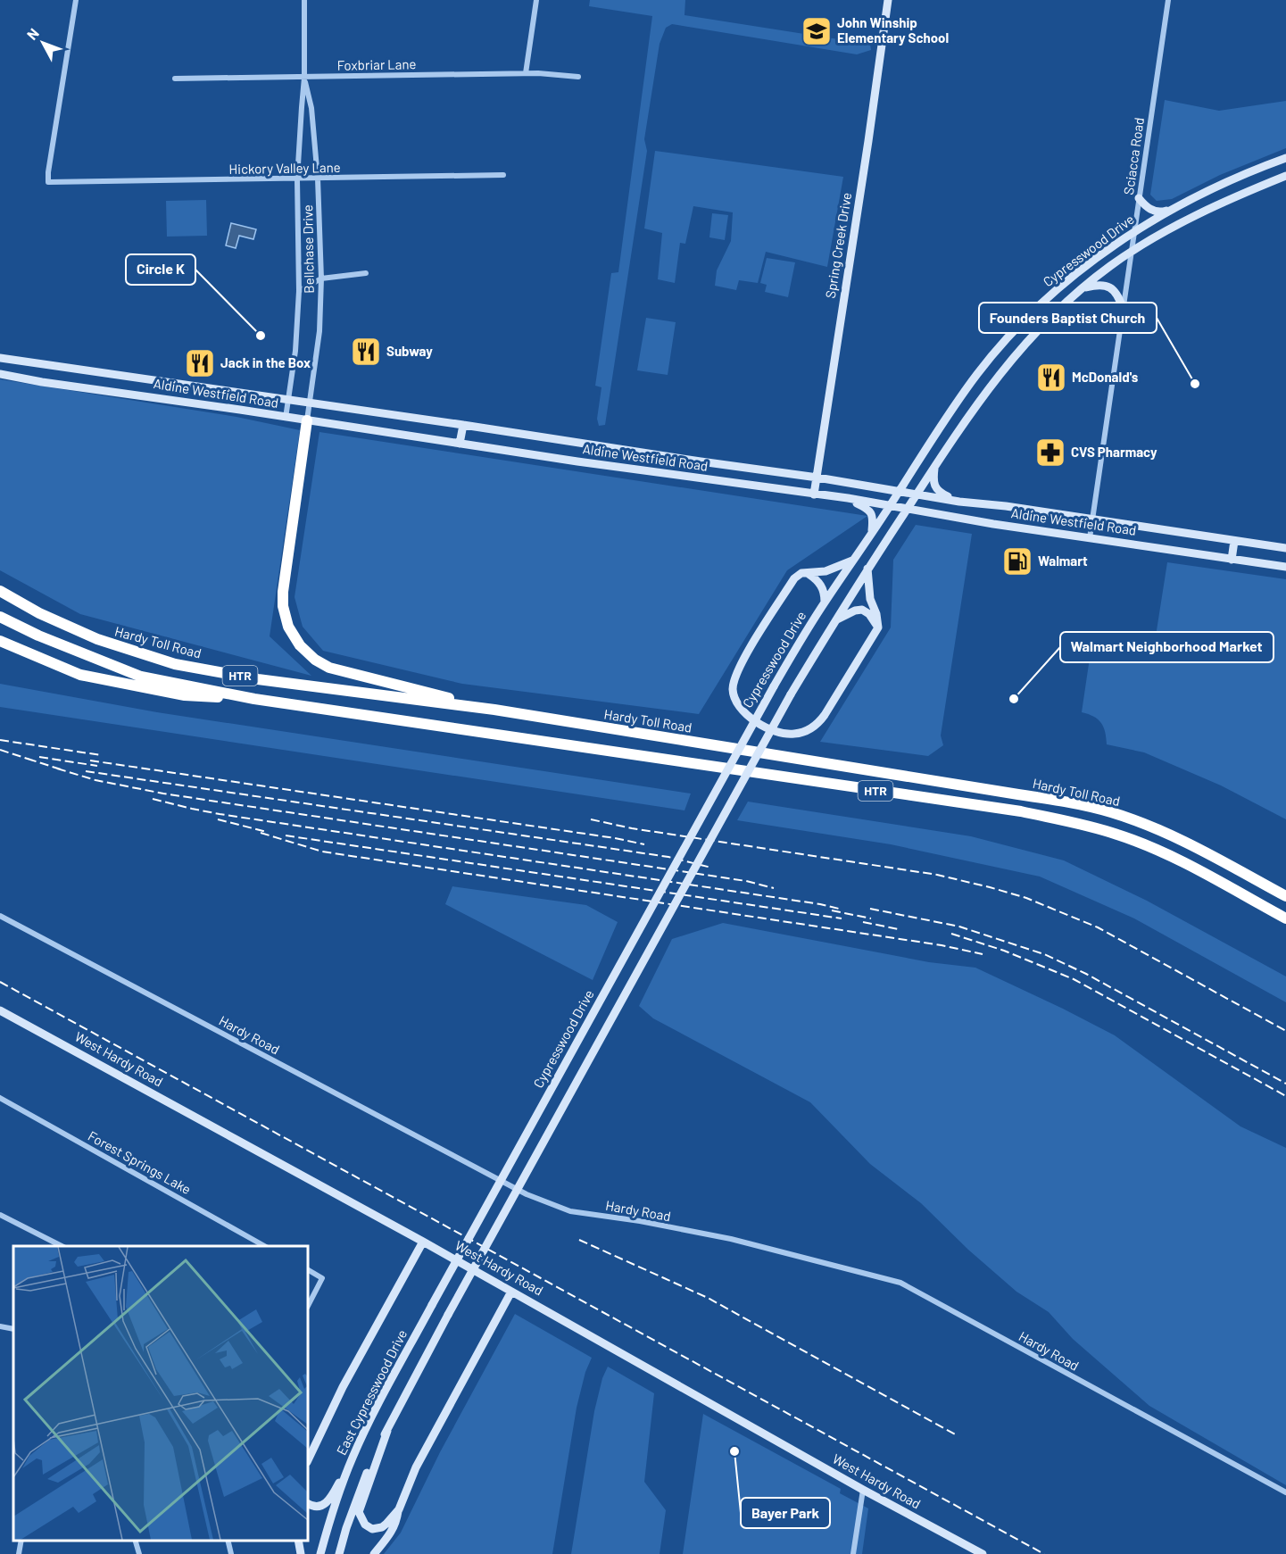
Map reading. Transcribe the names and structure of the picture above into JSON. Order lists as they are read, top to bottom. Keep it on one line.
{"streets":{"highway":["Hardy Toll Road","HTR"],"main road":["Spring Creek Drive","Cypresswood Drive","Aldine Westfield Road","West Hardy Road","East Cypresswood Drive"],"street":["Foxbriar Lane","Sciacca Road","Hickory Valley Lane","Bellchase Drive","Hardy Road","Forest Springs Lake"]},"crossings":[["Foxbriar Lane","Bellchase Drive"],["Sciacca Road","Cypresswood Drive"],["Sciacca Road","Aldine Westfield Road"],["Hickory Valley Lane","Bellchase Drive"],["Spring Creek Drive","Aldine Westfield Road"],["Bellchase Drive","Aldine Westfield Road"],["Cypresswood Drive","Aldine Westfield Road"],["Cypresswood Drive","East Cypresswood Drive"]],"places":{"school or university":["John Winship Elementary School"],"other":["Circle K","Founders Baptist Church","Walmart Neighborhood Market","Bayer Park"],"restaurant":["Subway","Jack in the Box","McDonald's"],"pharmacy":["CVS Pharmacy"],"fuel station":["Walmart"]},"north":"top left"}
